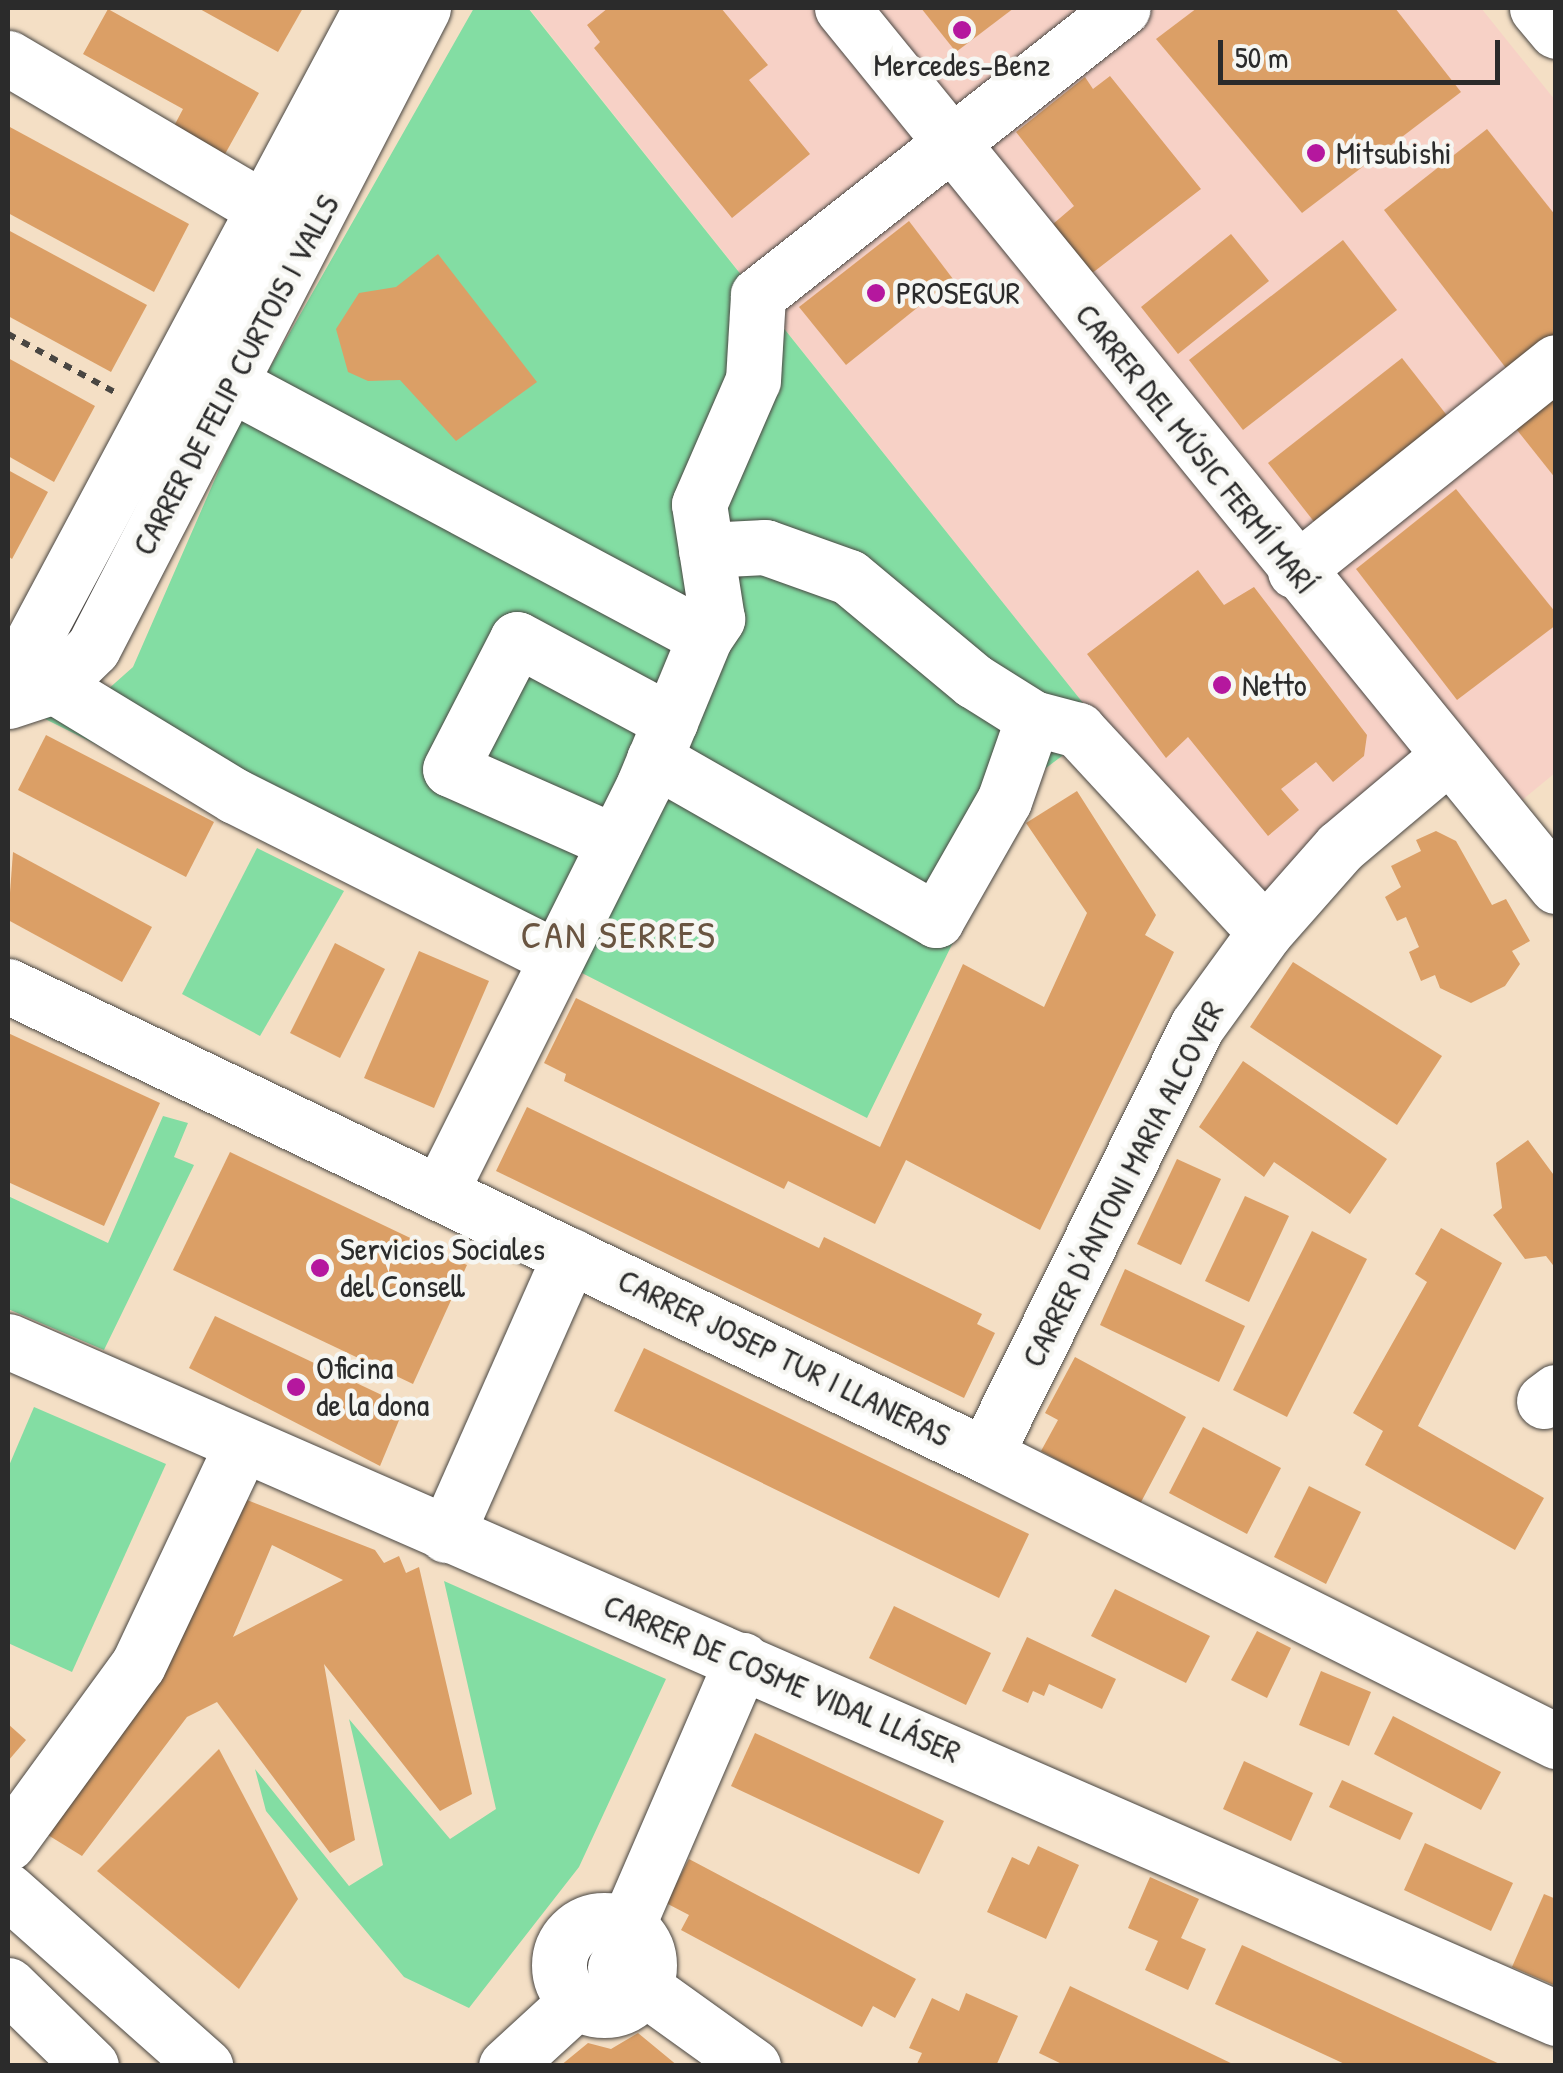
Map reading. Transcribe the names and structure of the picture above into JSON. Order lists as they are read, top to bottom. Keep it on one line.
{"streets":{"street":["CARRER DE FELIP CURTOIS I VALLS","CARRER DEL MÚSIC FERMÍ MARÍ","CARRER D'ANTONI MARIA ALCOVER","CARRER JOSEP TUR I LLANERAS","CARRER DE COSME VIDAL LLÁSER"]},"crossings":[["CARRER DEL MÚSIC FERMÍ MARÍ","CARRER D'ANTONI MARIA ALCOVER"],["CARRER D'ANTONI MARIA ALCOVER","CARRER JOSEP TUR I LLANERAS"]],"districts":["CAN SERRES"],"places":["Mercedes-Benz","Mitsubishi","PROSEGUR","Netto","Servicios Sociales del Consell","Oficina de la dona"],"scale_bar":"50 m"}
